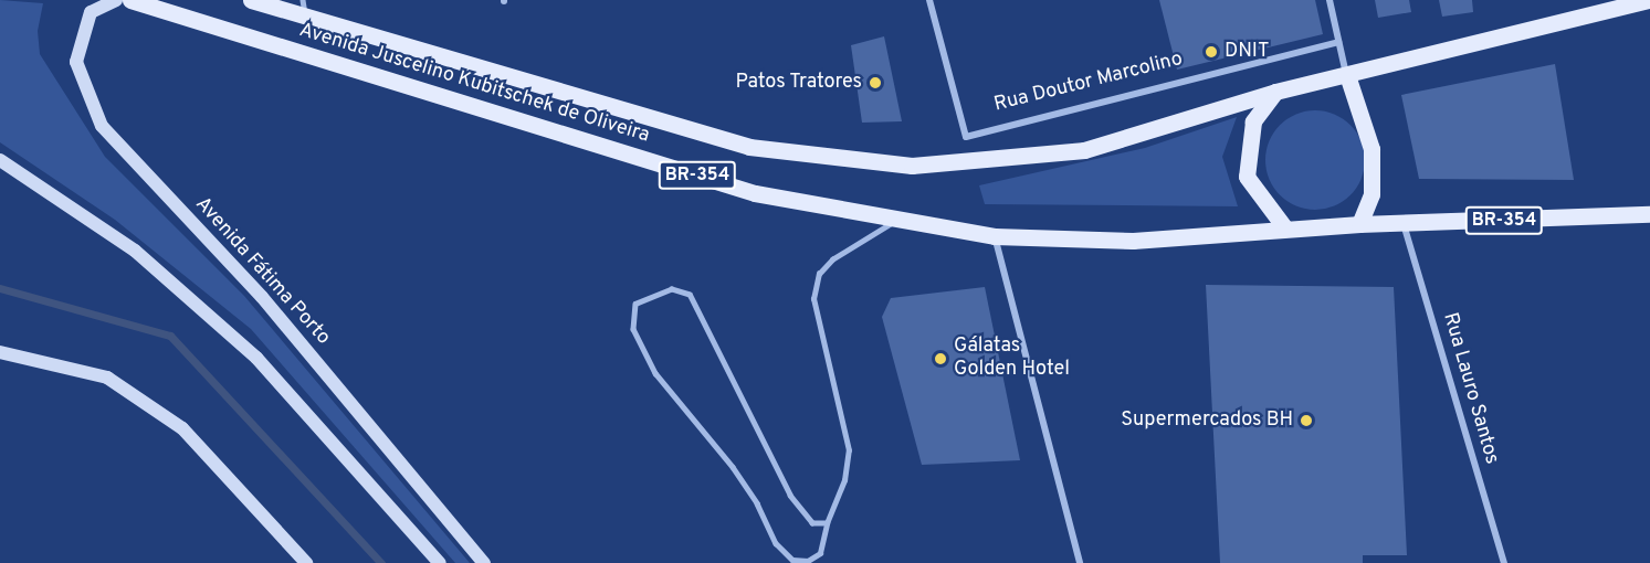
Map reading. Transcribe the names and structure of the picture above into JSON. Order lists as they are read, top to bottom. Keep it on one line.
{"streets":{"main road":["Avenida Juscelino Kubitschek de Oliveira","BR-354","Avenida Fátima Porto"],"street":["Rua Doutor Marcolino","Rua Lauro Santos"]},"crossings":[["Avenida Juscelino Kubitschek de Oliveira","BR-354"],["BR-354","Rua Lauro Santos"]],"places":["DNIT","Patos Tratores","Gálatas Golden Hotel","Supermercados BH"]}
